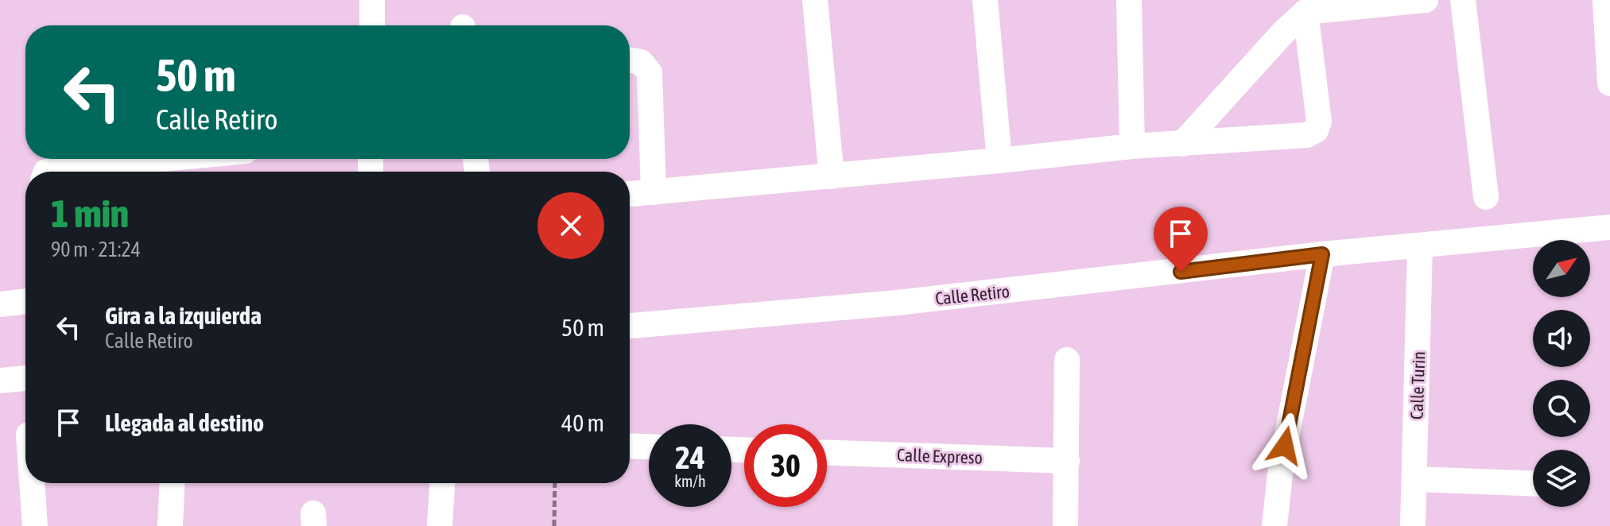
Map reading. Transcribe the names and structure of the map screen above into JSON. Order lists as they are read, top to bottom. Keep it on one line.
{"streets":{"street":["Calle Retiro","Calle Turin","Calle Expreso"]},"crossings":[["Calle Retiro","Calle Turin"]],"north":"top right","page":{"turn":["50 m","Calle Retiro"],"heading":["1 min","90 m · 21:24"],"list":[{"name":"Gira a la izquierda","note":"Calle Retiro","value":"50 m"},{"name":"Llegada al destino","value":"40 m"}],"speed":"24 km/h","limit":"30"}}
